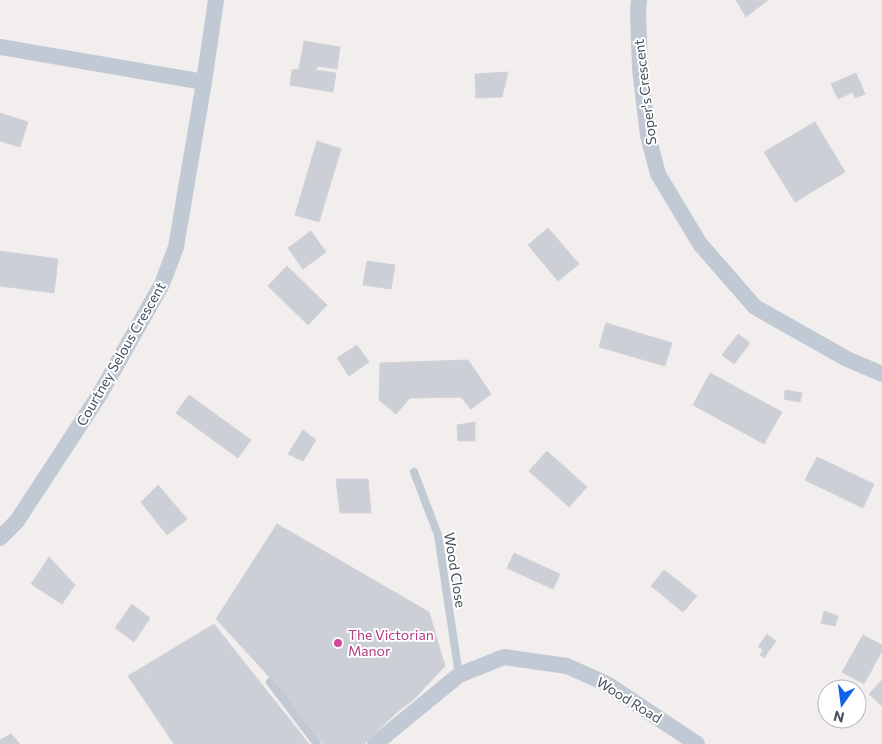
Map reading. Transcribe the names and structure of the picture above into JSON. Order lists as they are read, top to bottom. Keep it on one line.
{"streets":{"street":["Soper's Crescent","Courtney Selous Crescent","Wood Road"],"lane":["Wood Close"]},"crossings":[["Wood Close","Wood Road"]],"places":["The Victorian Manor"],"north":"bottom"}
